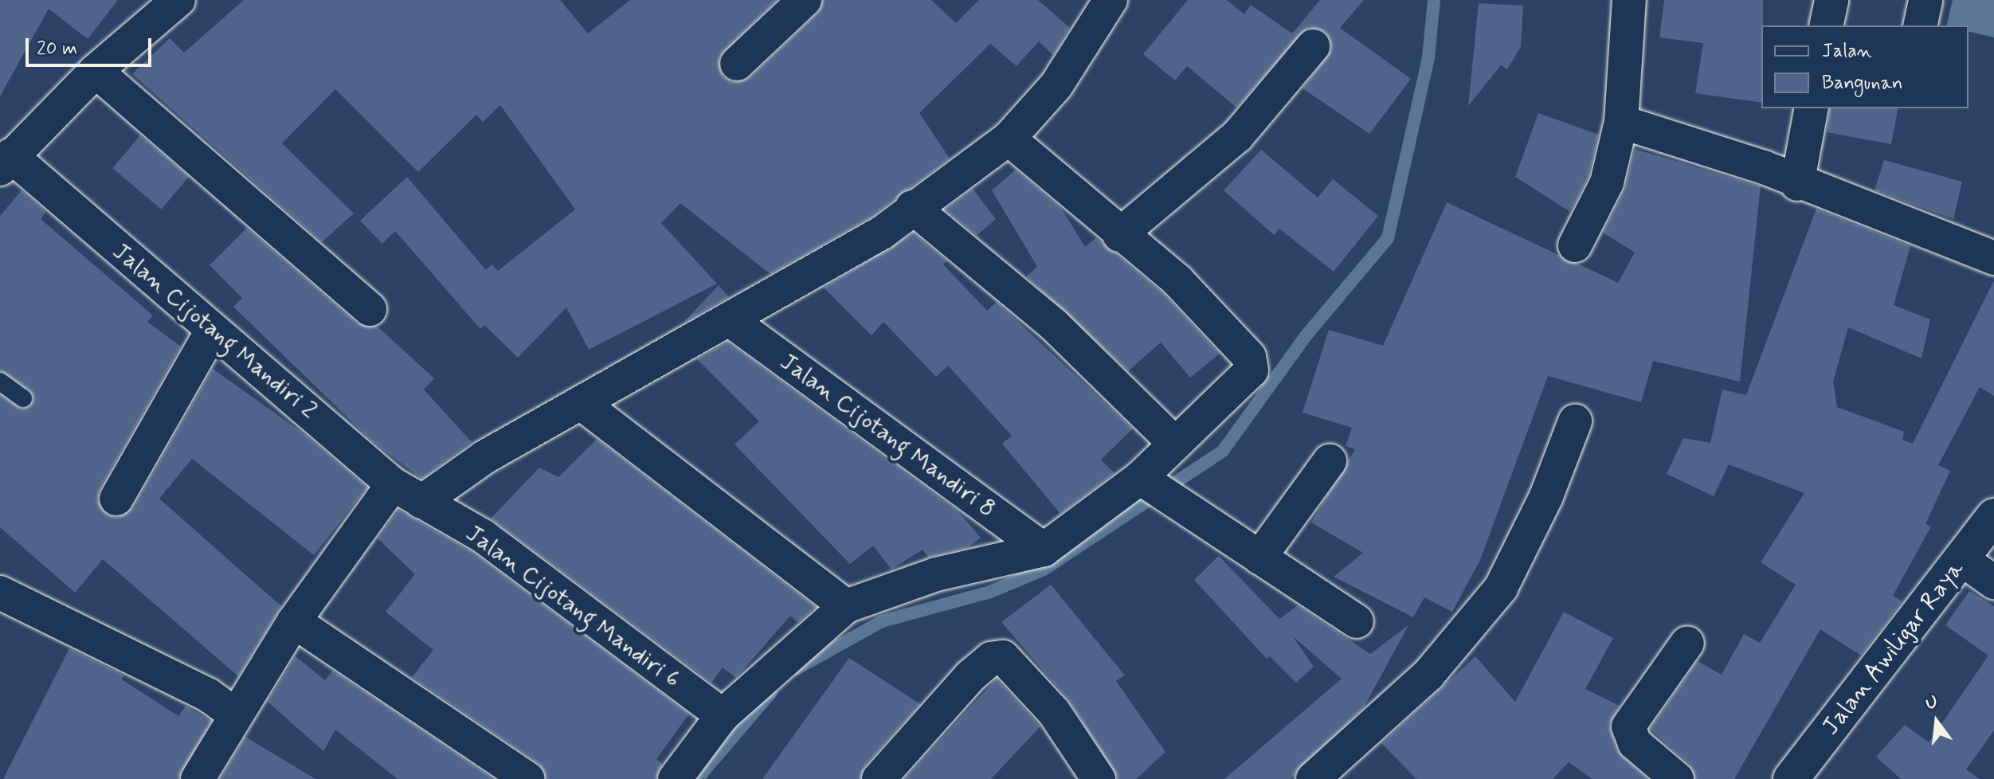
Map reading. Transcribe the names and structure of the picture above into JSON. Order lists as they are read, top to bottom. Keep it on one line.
{"streets":{"street":["Jalan Cijotang Mandiri 2","Jalan Cijotang Mandiri 8","Jalan Cijotang Mandiri 6","Jalan Awiligar Raya"]},"crossings":[["Jalan Cijotang Mandiri 2","Jalan Cijotang Mandiri 6"]],"legend":["Jalan","Bangunan"],"scale_bar":"20 m","north":"top"}
